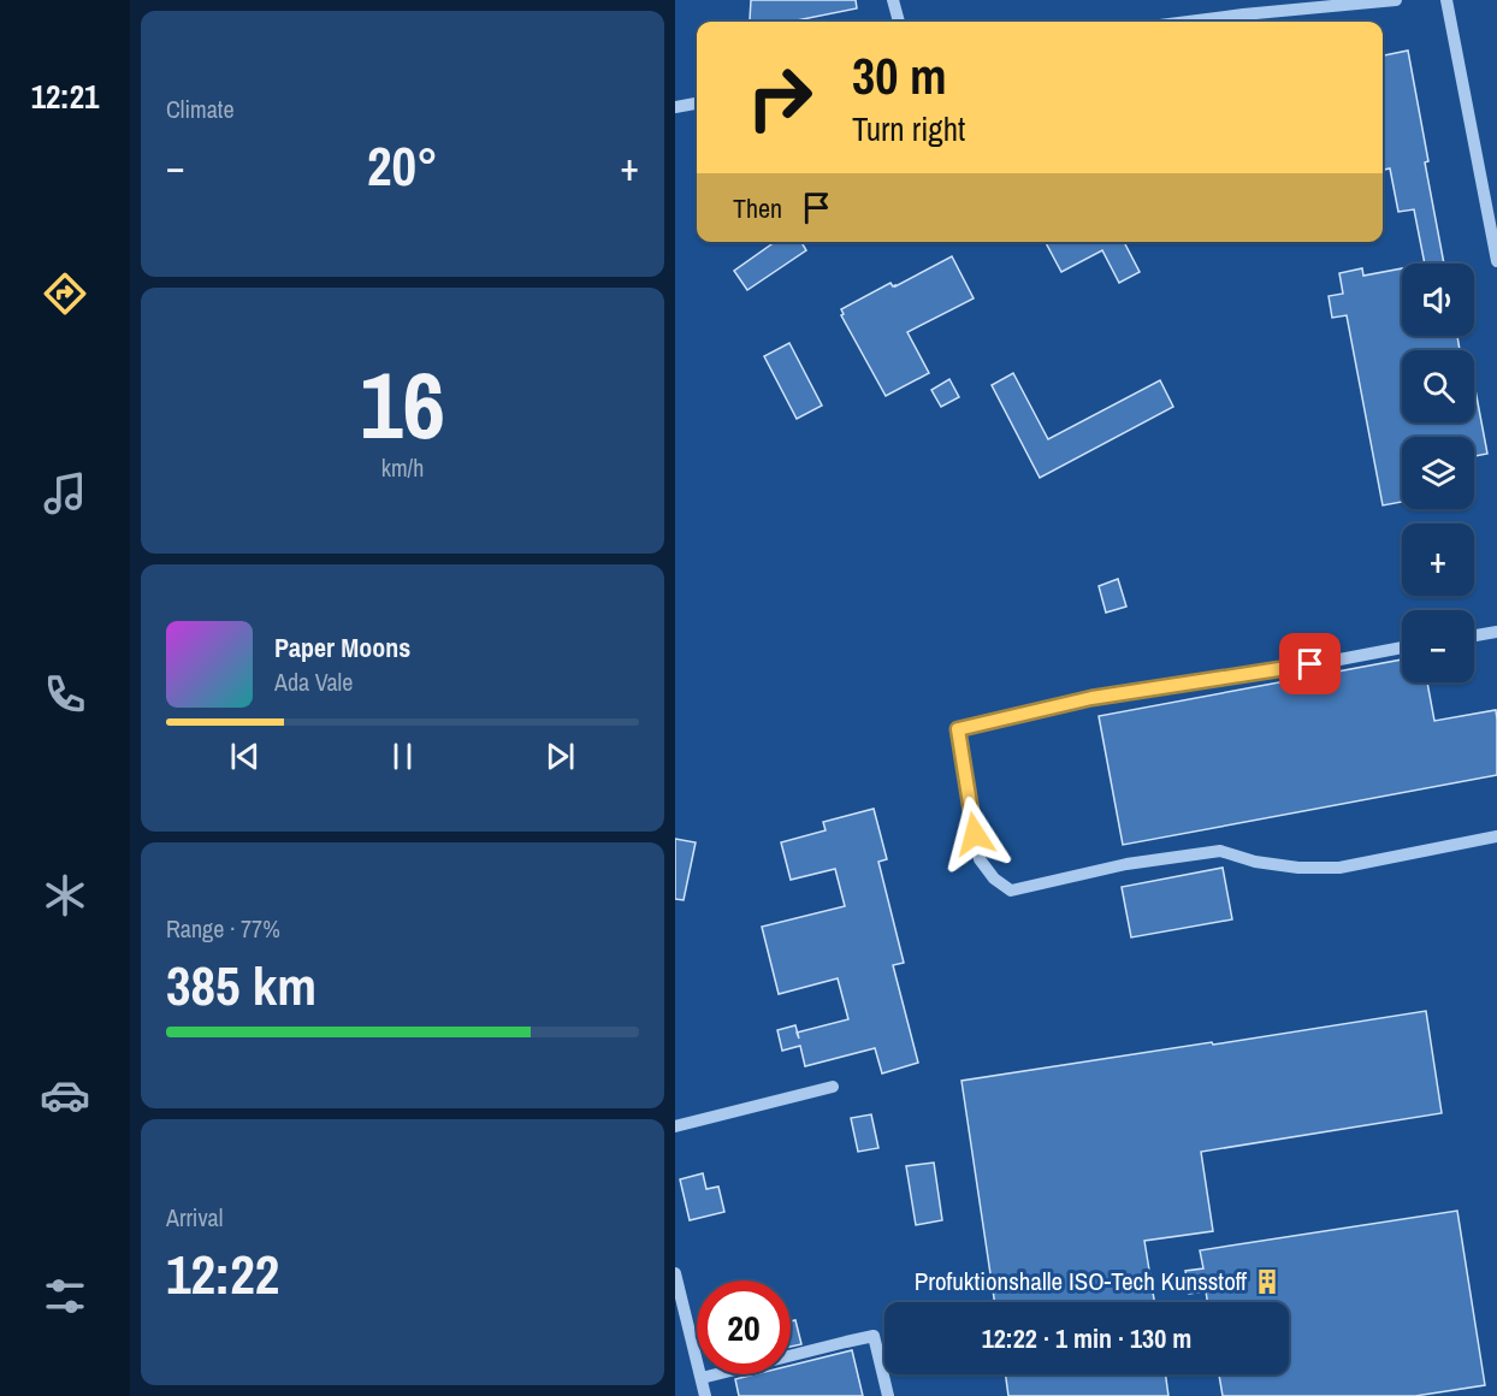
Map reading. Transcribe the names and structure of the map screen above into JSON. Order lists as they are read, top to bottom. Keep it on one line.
{"places":{"building":["Profuktionshalle ISO-Tech Kunsstoff"]},"page":{"tabs":"12:21","tile":["Climate",["16","km/h"],["Range · 77%","385 km"],["Arrival","12:22"]],"turn":["30 m","Turn right"],"heat":["−","20°","+"],"then":"Then","map_buttons":["+","−"],"song":["Paper Moons","Ada Vale"],"limit":"20","trip":"12:22 · 1 min · 130 m"}}
